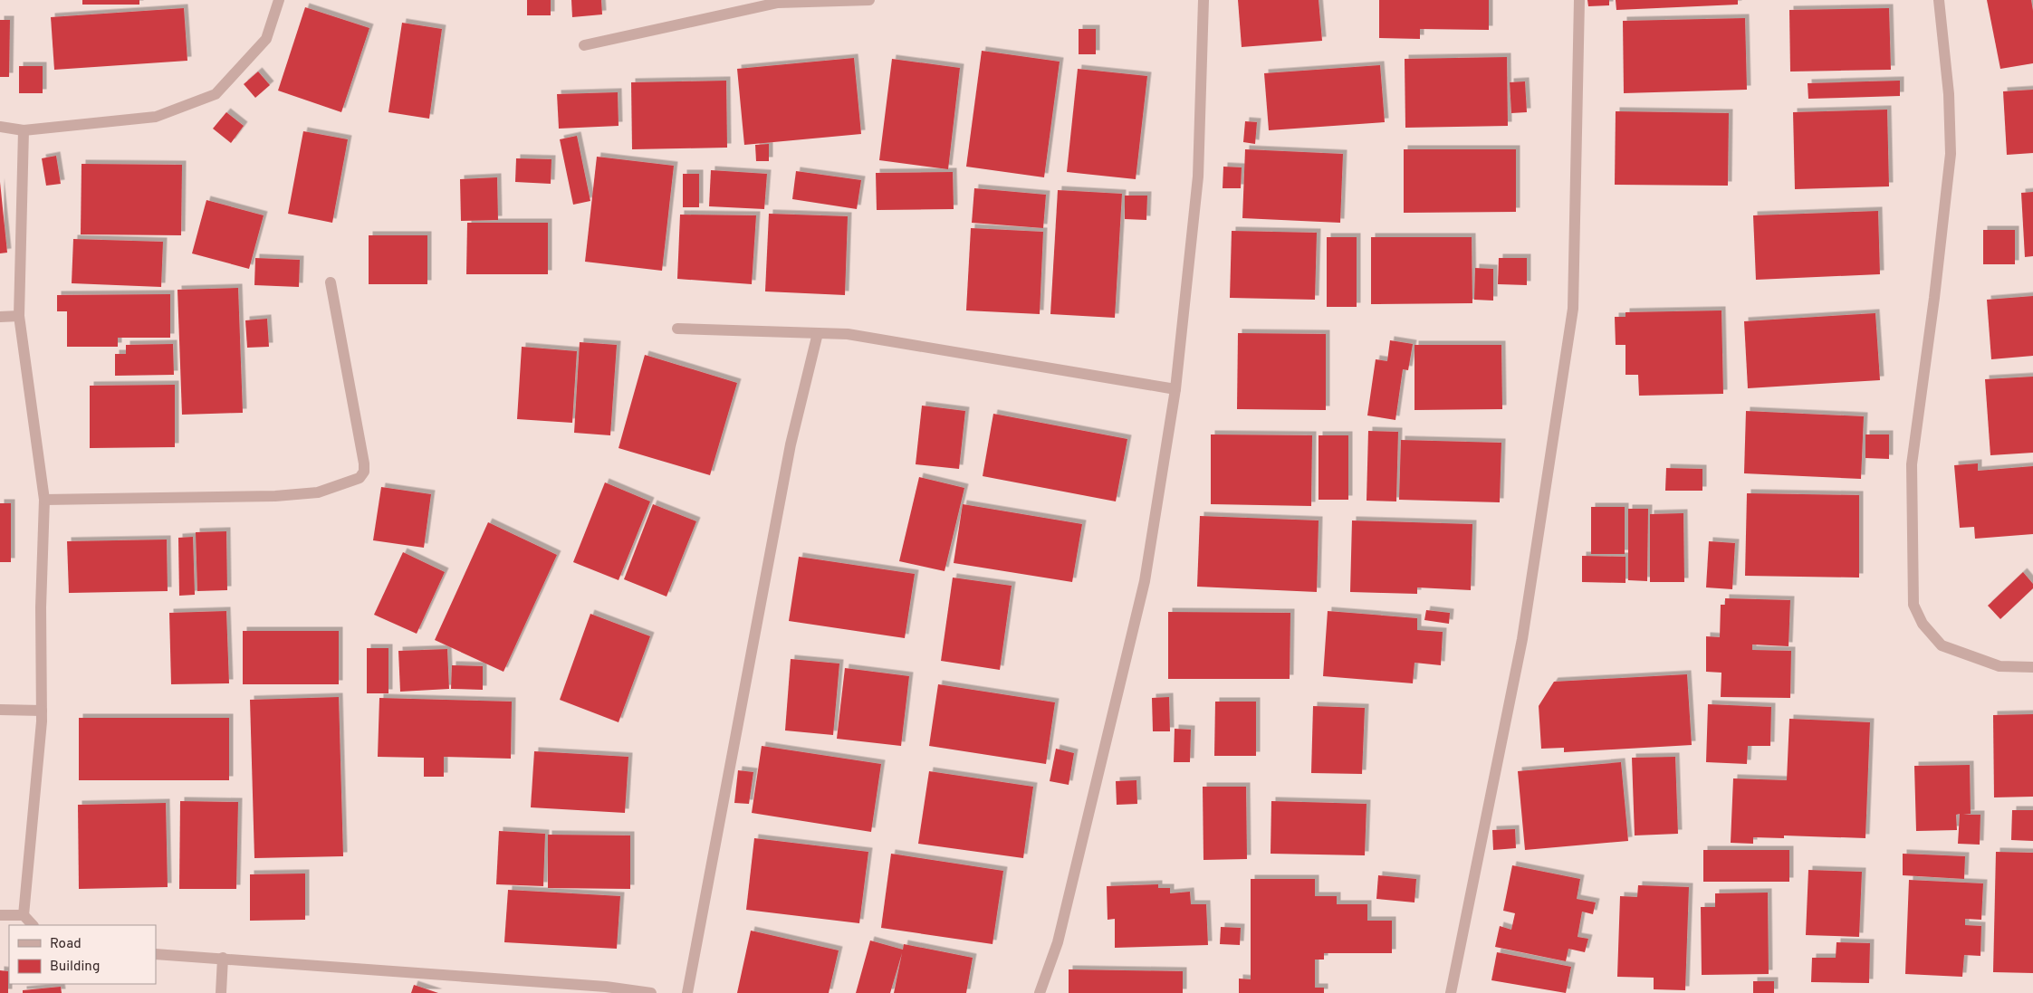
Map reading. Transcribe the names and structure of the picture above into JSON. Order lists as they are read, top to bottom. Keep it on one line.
{"legend":["Road","Building"]}
